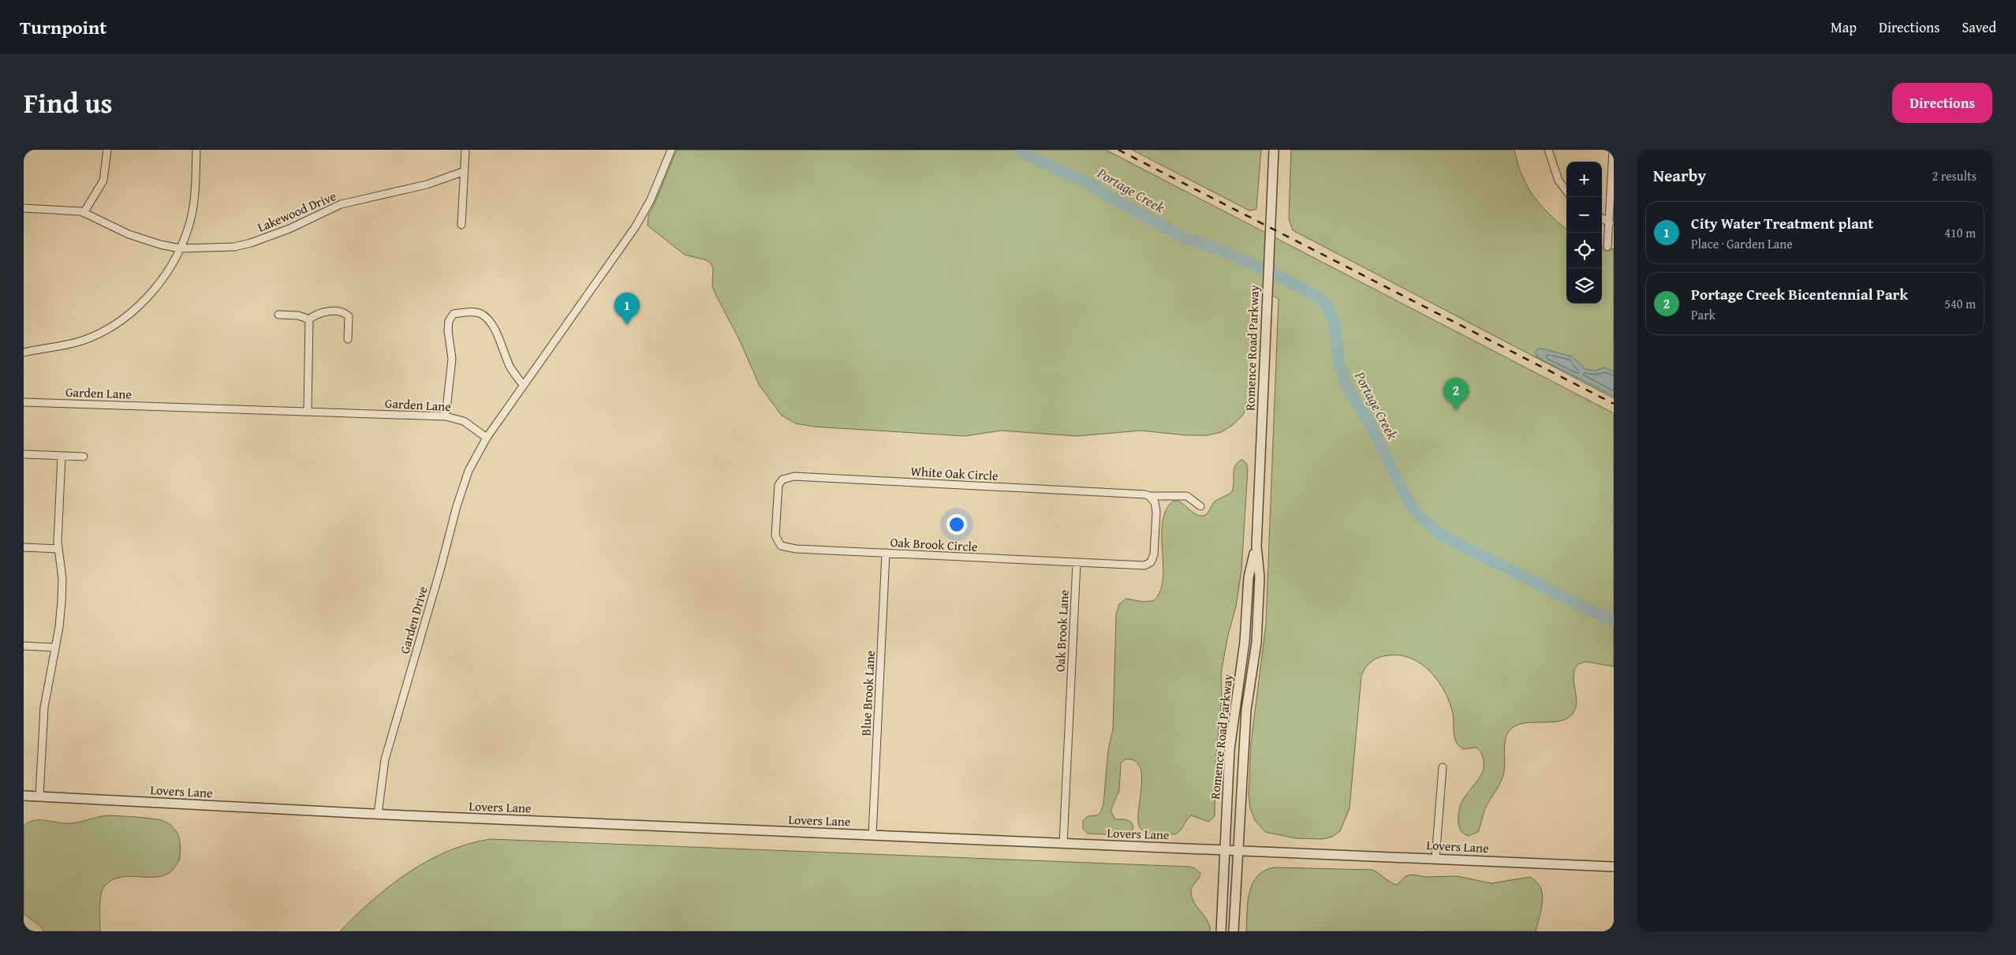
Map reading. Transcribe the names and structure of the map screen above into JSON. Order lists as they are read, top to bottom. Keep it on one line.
{"streets":{"street":["Lakewood Drive","Romence Road Parkway","Garden Lane","White Oak Circle","Oak Brook Circle","Garden Drive","Oak Brook Lane","Blue Brook Lane","Lovers Lane"]},"crossings":[["Romence Road Parkway","Lovers Lane"],["Garden Lane","Garden Drive"],["White Oak Circle","Oak Brook Circle"],["Oak Brook Circle","Oak Brook Lane"],["Oak Brook Circle","Blue Brook Lane"],["Garden Drive","Lovers Lane"],["Oak Brook Lane","Lovers Lane"],["Blue Brook Lane","Lovers Lane"]],"water":["Portage Creek"],"page":{"header":"Turnpoint","nav":["Map","Directions","Saved"],"title":"Find us","buttons":"Directions","heading":["Nearby","2 results"],"map_buttons":["+","−"],"list":[{"mark":"1","name":"City Water Treatment plant","note":"Place · Garden Lane","value":"410 m"},{"mark":"2","name":"Portage Creek Bicentennial Park","note":"Park","value":"540 m"}],"pins":["1","2"]}}
